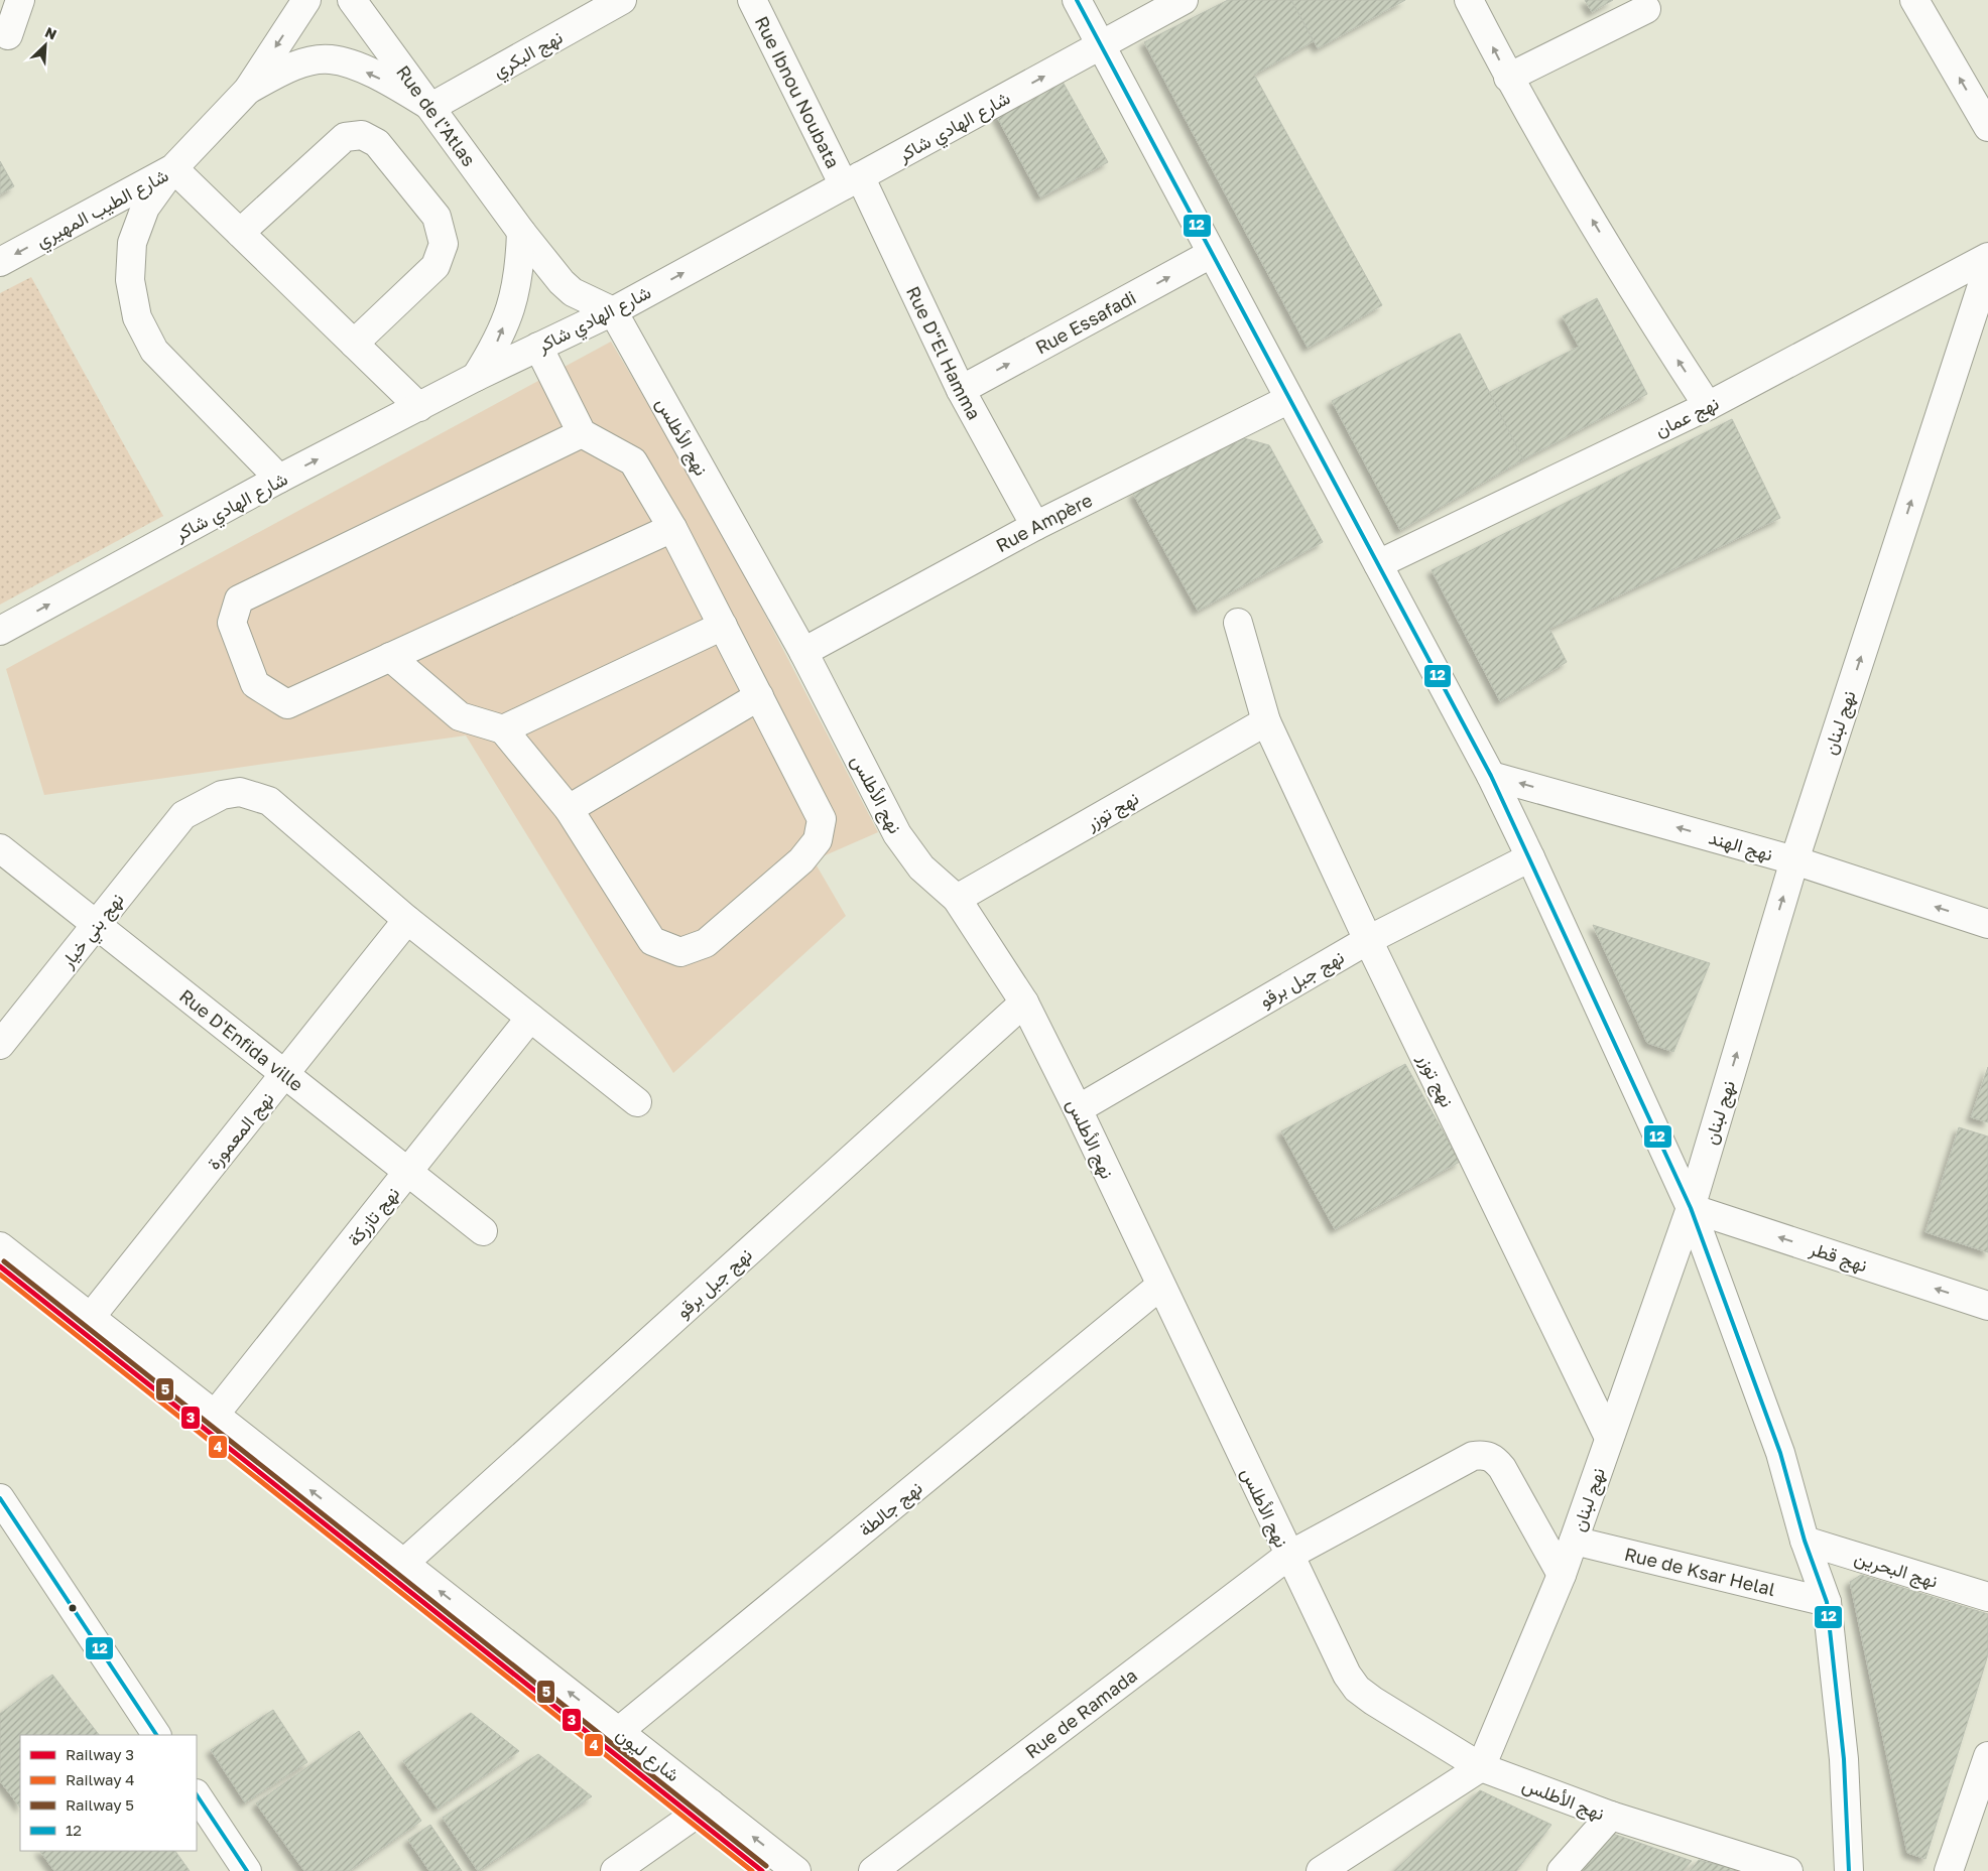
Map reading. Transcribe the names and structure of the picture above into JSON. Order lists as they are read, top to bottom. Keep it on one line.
{"streets":{"street":["نهج البكري","Rue Ibnou Noubata","Rue de l\"Atlas","شارع الهادي شاكر","شارع الطيب المهيري","Rue Essafadi","Rue D\"El Hamma","نهج عمان","نهج الأطلس","Rue Ampère","نهج لبنان","نهج توزر","نهج الهند","نهج بني خيار","نهج جبل برقو","Rue D'Enfida ville","نهج المعمورة","نهج تازركة","نهج قطر","نهج جالطة","نهج البحرين","Rue de Ksar Helal","Rue de Ramada","شارع ليون"]},"crossings":[["نهج البكري","Rue de l\"Atlas"],["Rue Ibnou Noubata","شارع الهادي شاكر"],["Rue Ibnou Noubata","Rue D\"El Hamma"],["شارع الهادي شاكر","Rue D\"El Hamma"],["شارع الهادي شاكر","نهج الأطلس"],["Rue Essafadi","Rue D\"El Hamma"],["Rue D\"El Hamma","Rue Ampère"],["نهج الأطلس","Rue Ampère"],["نهج الأطلس","نهج لبنان"],["نهج الأطلس","نهج توزر"],["نهج الأطلس","نهج جبل برقو"],["نهج الأطلس","نهج جالطة"],["نهج الأطلس","Rue de Ramada"],["نهج لبنان","نهج توزر"],["نهج لبنان","نهج الهند"],["نهج لبنان","نهج قطر"],["نهج لبنان","Rue de Ksar Helal"],["نهج لبنان","Rue de Ramada"],["نهج توزر","نهج جبل برقو"],["نهج بني خيار","Rue D'Enfida ville"],["نهج بني خيار","نهج المعمورة"],["نهج جبل برقو","شارع ليون"],["Rue D'Enfida ville","نهج المعمورة"],["Rue D'Enfida ville","نهج تازركة"],["نهج المعمورة","شارع ليون"],["نهج تازركة","شارع ليون"],["نهج جالطة","شارع ليون"]],"one_way":["شارع الهادي شاكر","شارع الطيب المهيري","Rue Essafadi","نهج لبنان","نهج الهند","نهج قطر","شارع ليون"],"lines":["transit line 12","rail line 5","rail line 3","rail line 4"],"legend":["Railway 3","Railway 4","Railway 5","12"],"north":"top right"}
